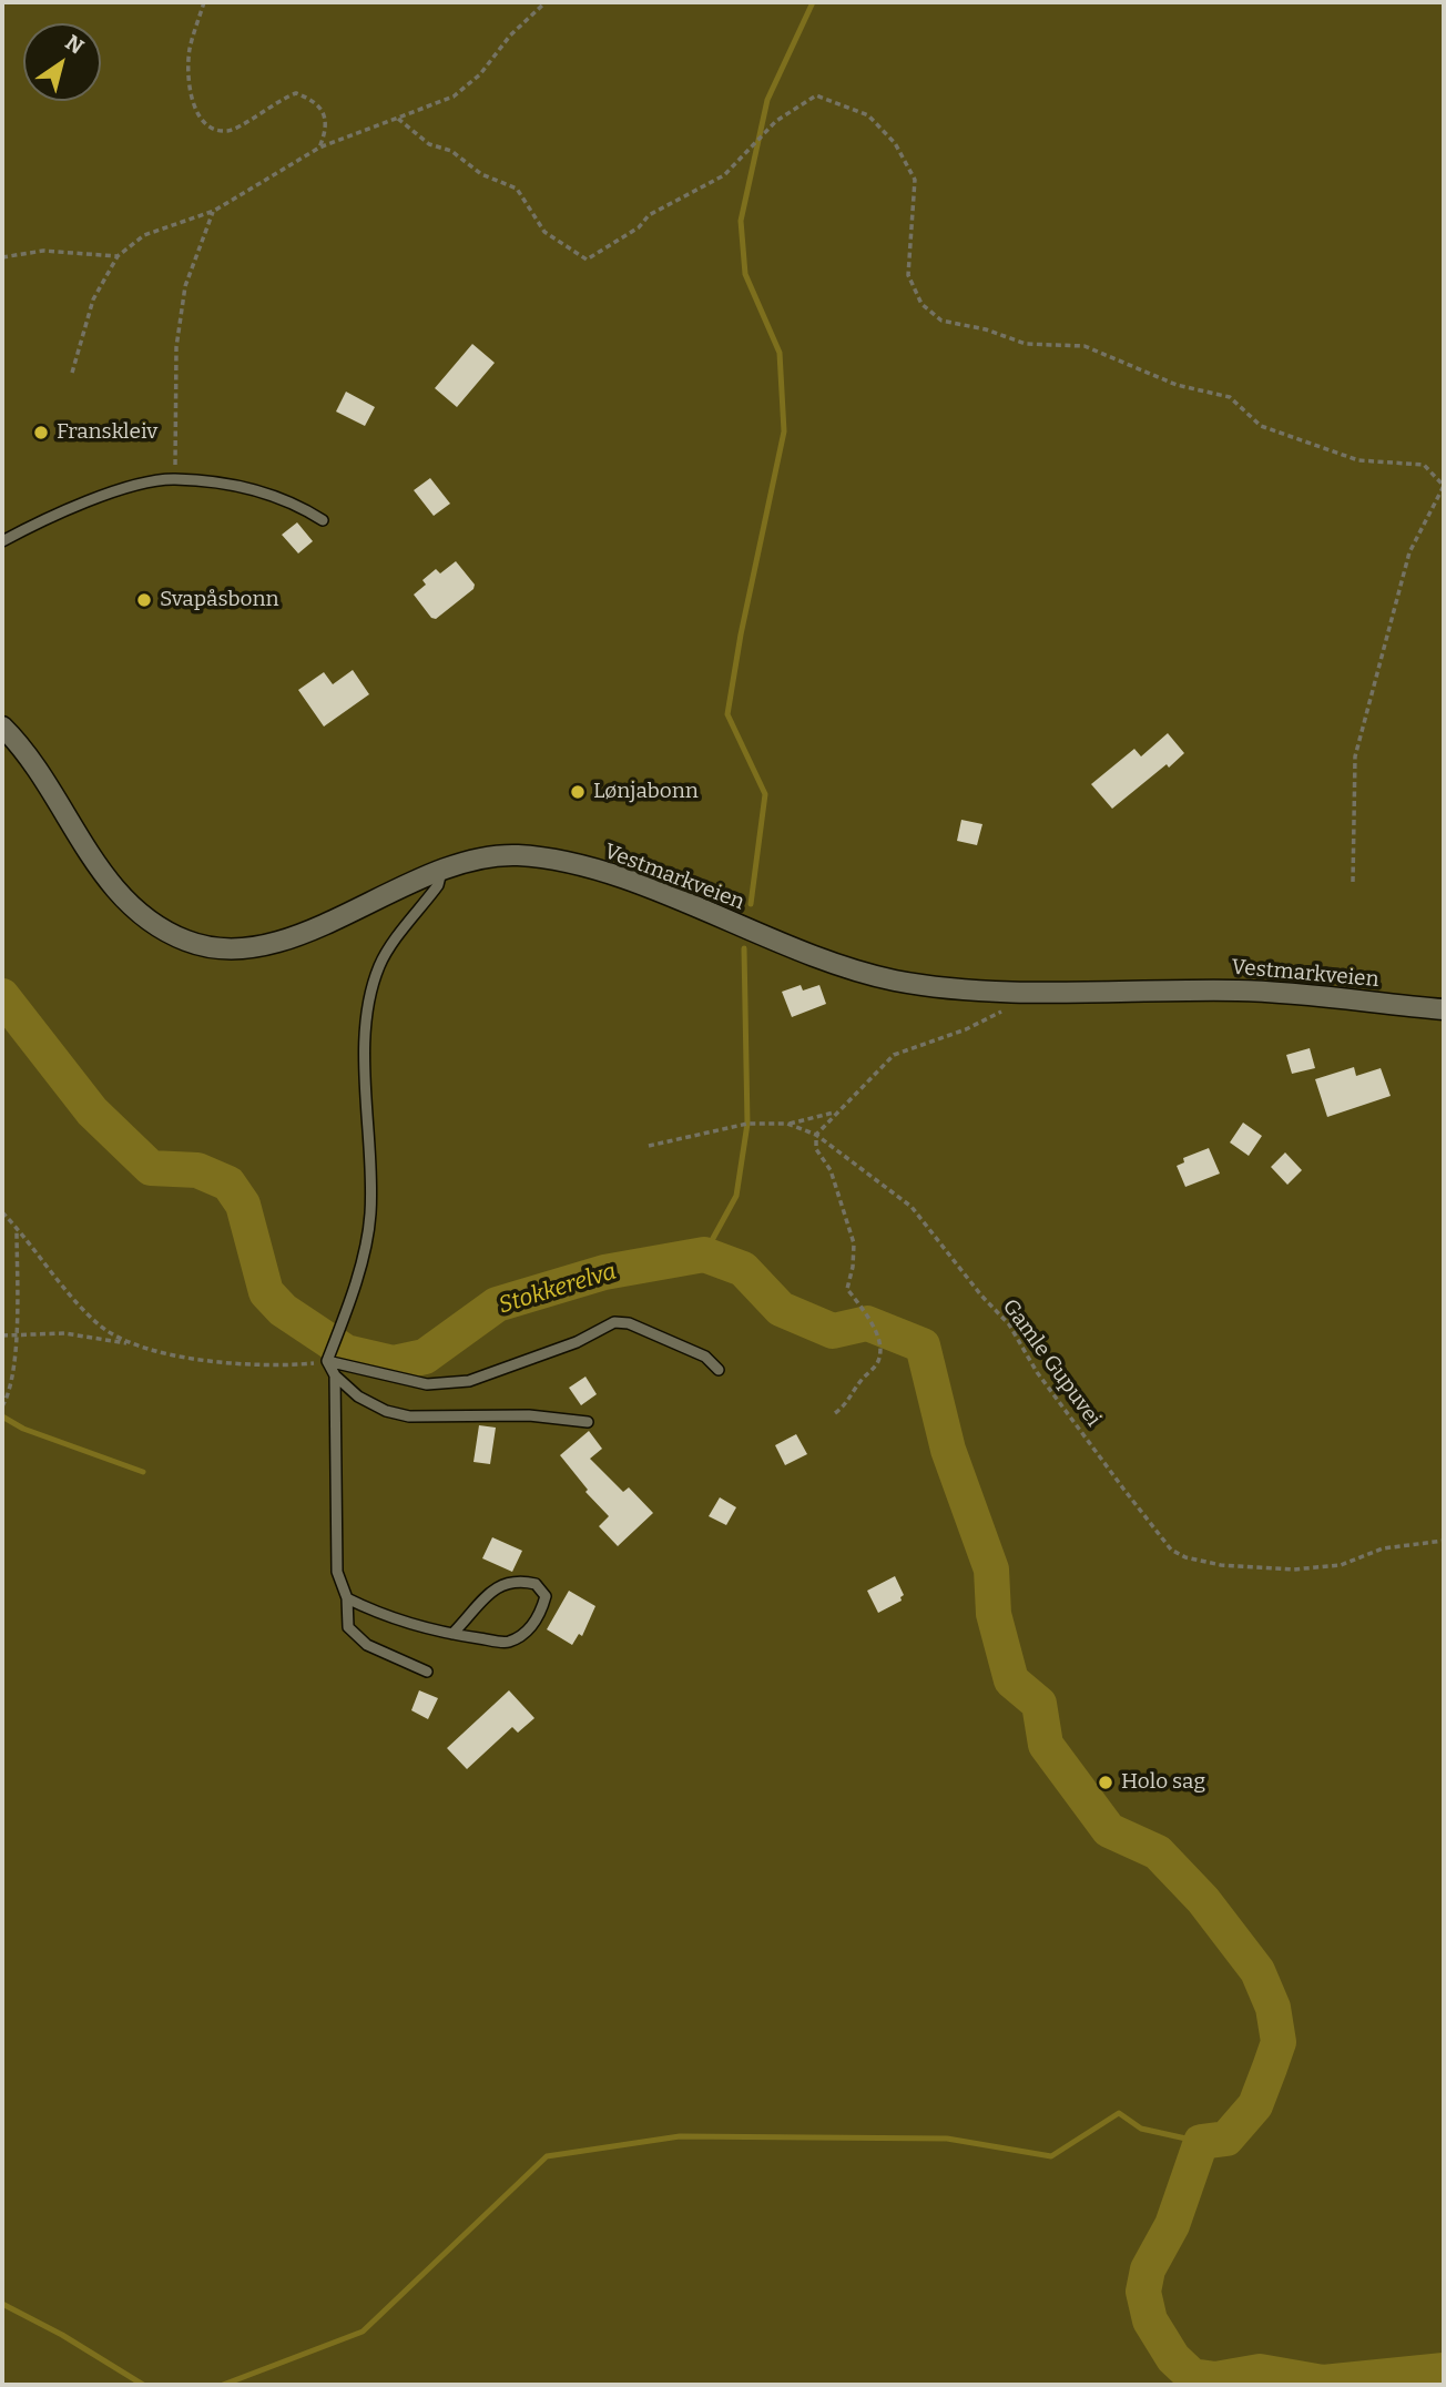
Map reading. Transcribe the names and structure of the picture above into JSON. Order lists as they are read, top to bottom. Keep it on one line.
{"streets":{"street":["Vestmarkveien"],"path":["Gamle Gupuvei"]},"water":["Stokkerelva"],"places":["Franskleiv","Svapåsbonn","Lønjabonn","Holo sag"],"north":"top right"}
